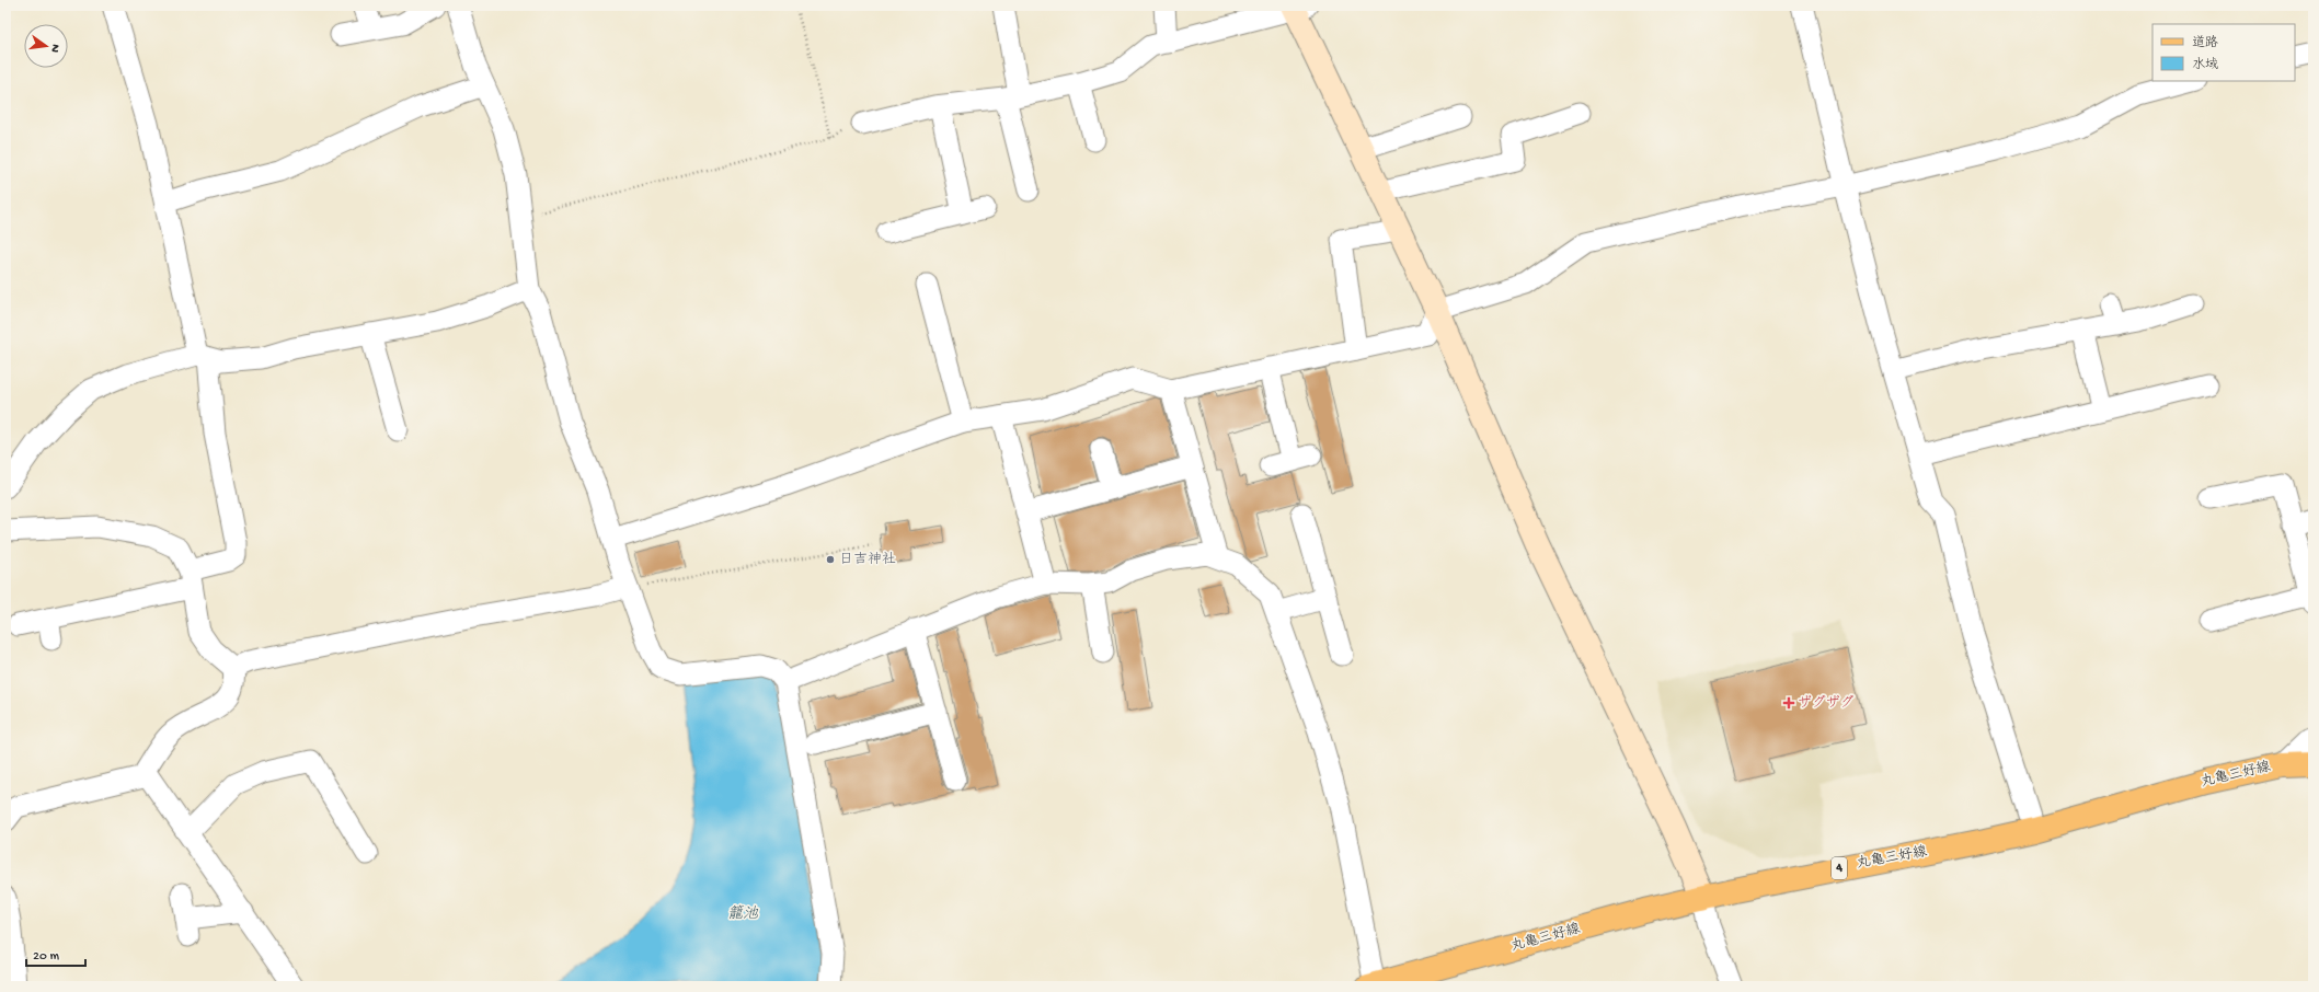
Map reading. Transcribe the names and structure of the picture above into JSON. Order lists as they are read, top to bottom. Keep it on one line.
{"streets":{"main road":["丸亀三好線","4"]},"water":["籠池"],"places":{"other":["日吉神社"],"health":["ザグザグ"]},"legend":["道路","水域"],"scale_bar":"20 m","north":"right"}
